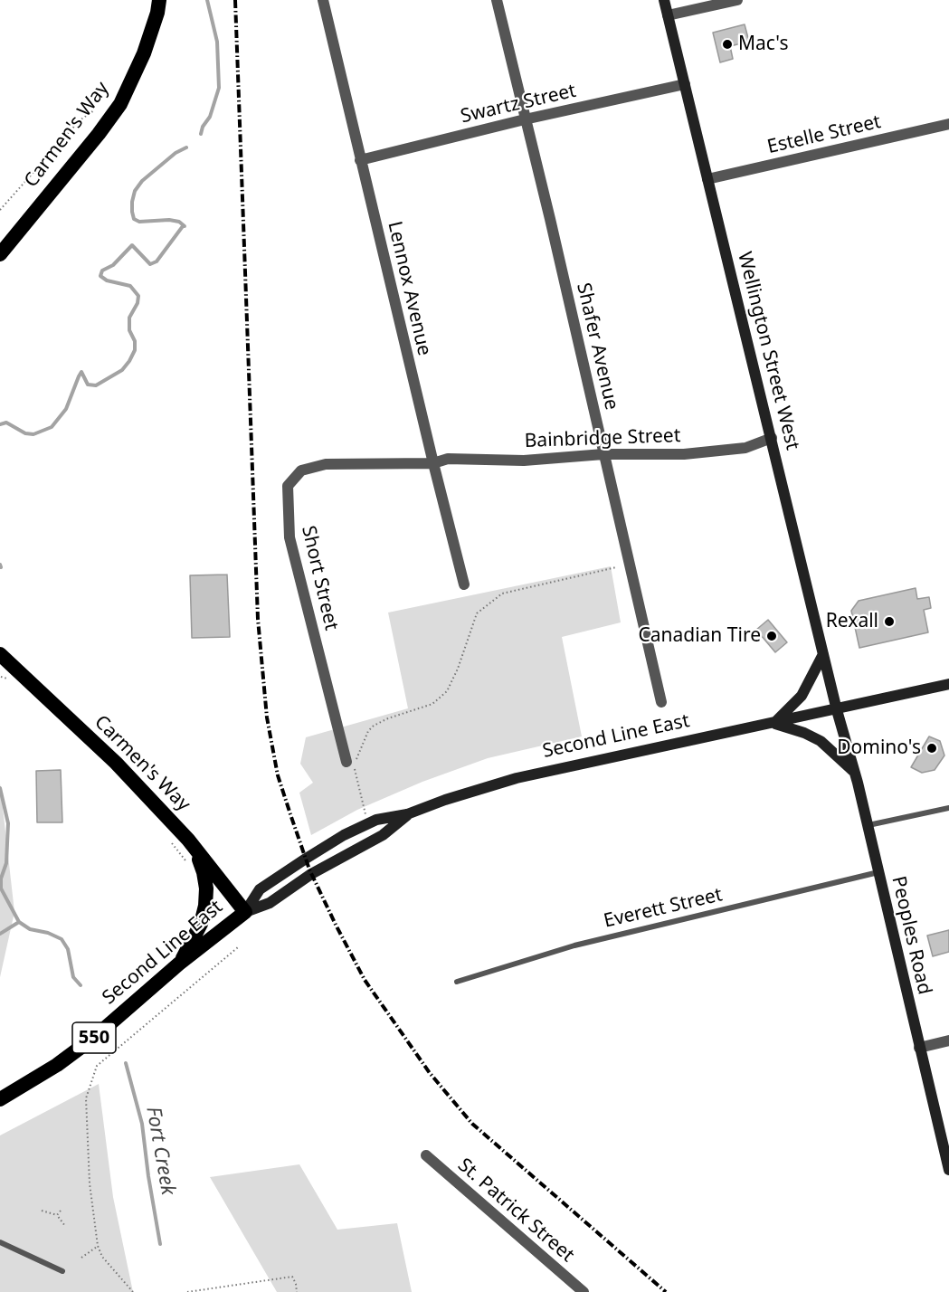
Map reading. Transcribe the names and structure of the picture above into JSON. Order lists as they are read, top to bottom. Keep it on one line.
{"streets":{"highway":["Carmen's Way","Second Line East","550"],"main road":["Wellington Street West","Peoples Road"],"street":["Swartz Street","Estelle Street","Lennox Avenue","Shafer Avenue","Bainbridge Street","Short Street","St. Patrick Street"],"lane":["Everett Street"]},"crossings":[["Swartz Street","Lennox Avenue"],["Swartz Street","Shafer Avenue"],["Swartz Street","Wellington Street West"],["Carmen's Way","Second Line East"],["Estelle Street","Wellington Street West"],["Lennox Avenue","Bainbridge Street"],["Lennox Avenue","Short Street"],["Shafer Avenue","Bainbridge Street"],["Wellington Street West","Bainbridge Street"],["Wellington Street West","Second Line East"],["Wellington Street West","Peoples Road"],["Wellington Street West","550"],["Bainbridge Street","Short Street"],["Second Line East","Peoples Road"],["Second Line East","550"],["Everett Street","Peoples Road"],["Peoples Road","550"]],"water":["Fort Creek"],"places":["Mac's","Rexall","Canadian Tire","Domino's"]}
